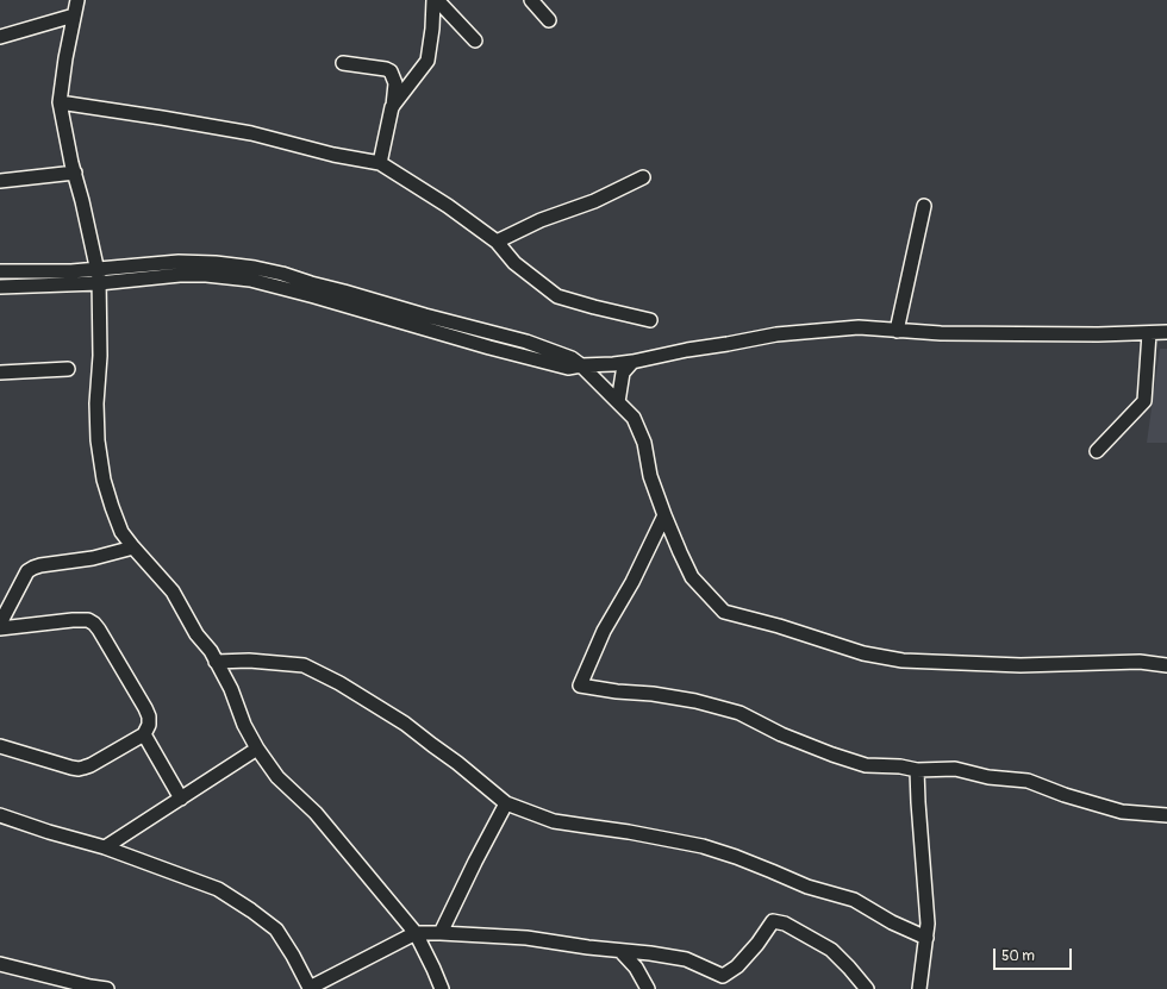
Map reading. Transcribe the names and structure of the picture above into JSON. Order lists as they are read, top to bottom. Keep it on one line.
{"scale_bar":"50 m"}
